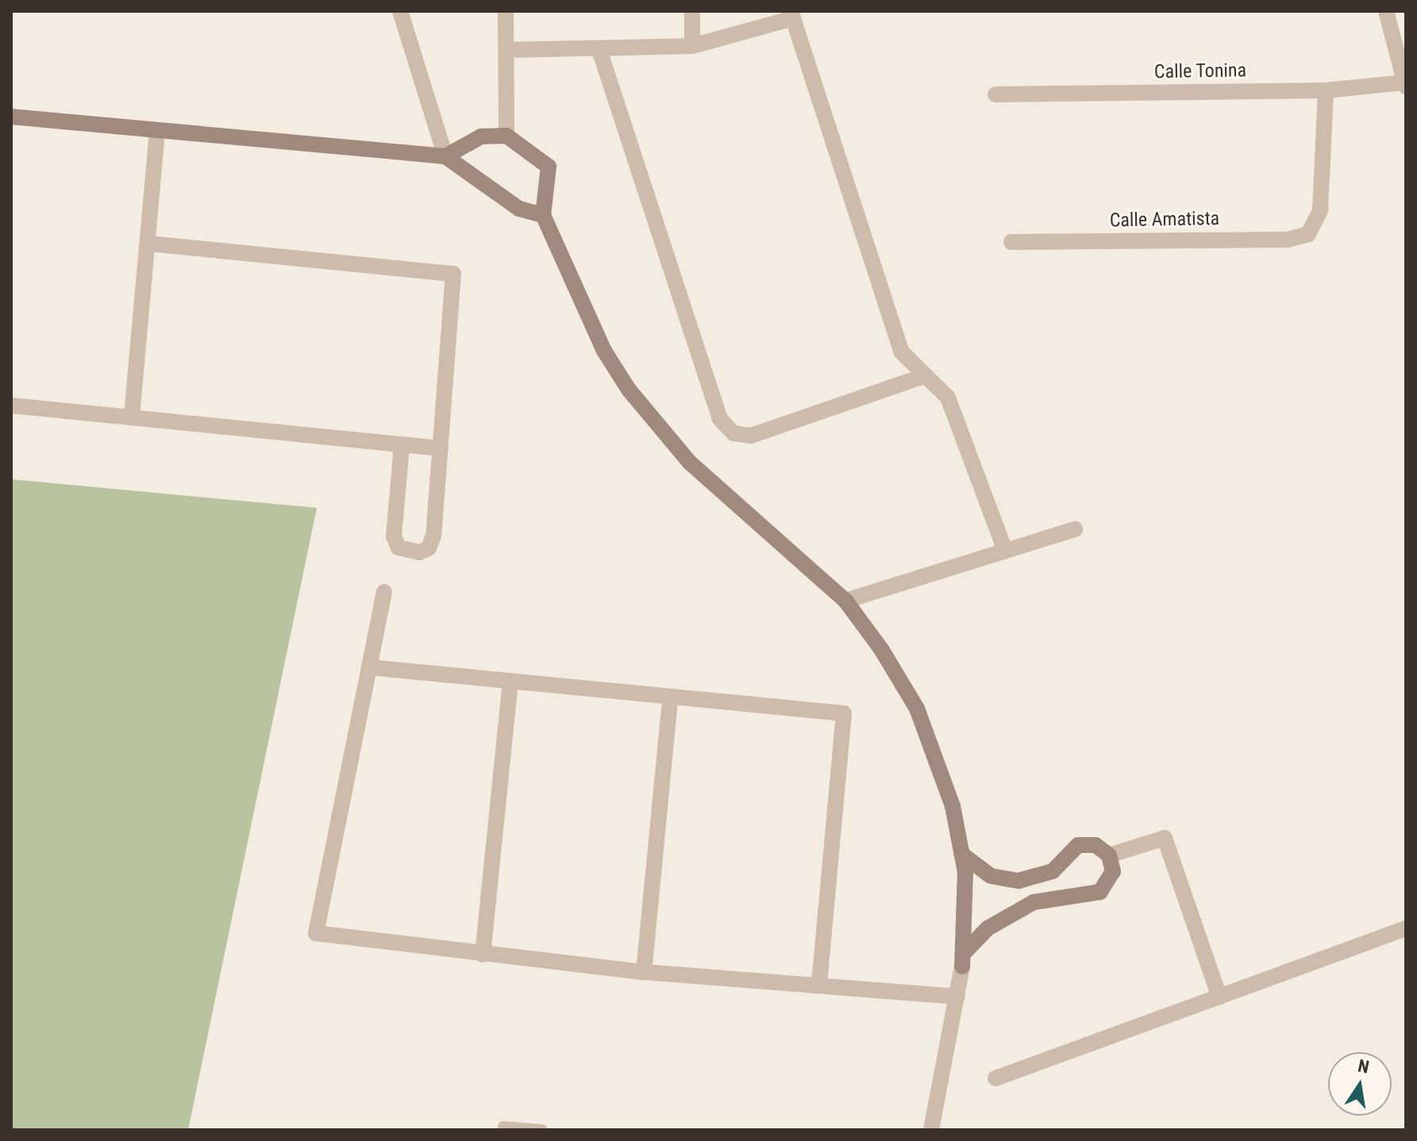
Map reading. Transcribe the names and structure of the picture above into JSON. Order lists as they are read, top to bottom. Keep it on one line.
{"streets":{"street":["Calle Tonina","Calle Amatista"]},"crossings":[["Calle Tonina","Calle Amatista"]],"north":"top"}
